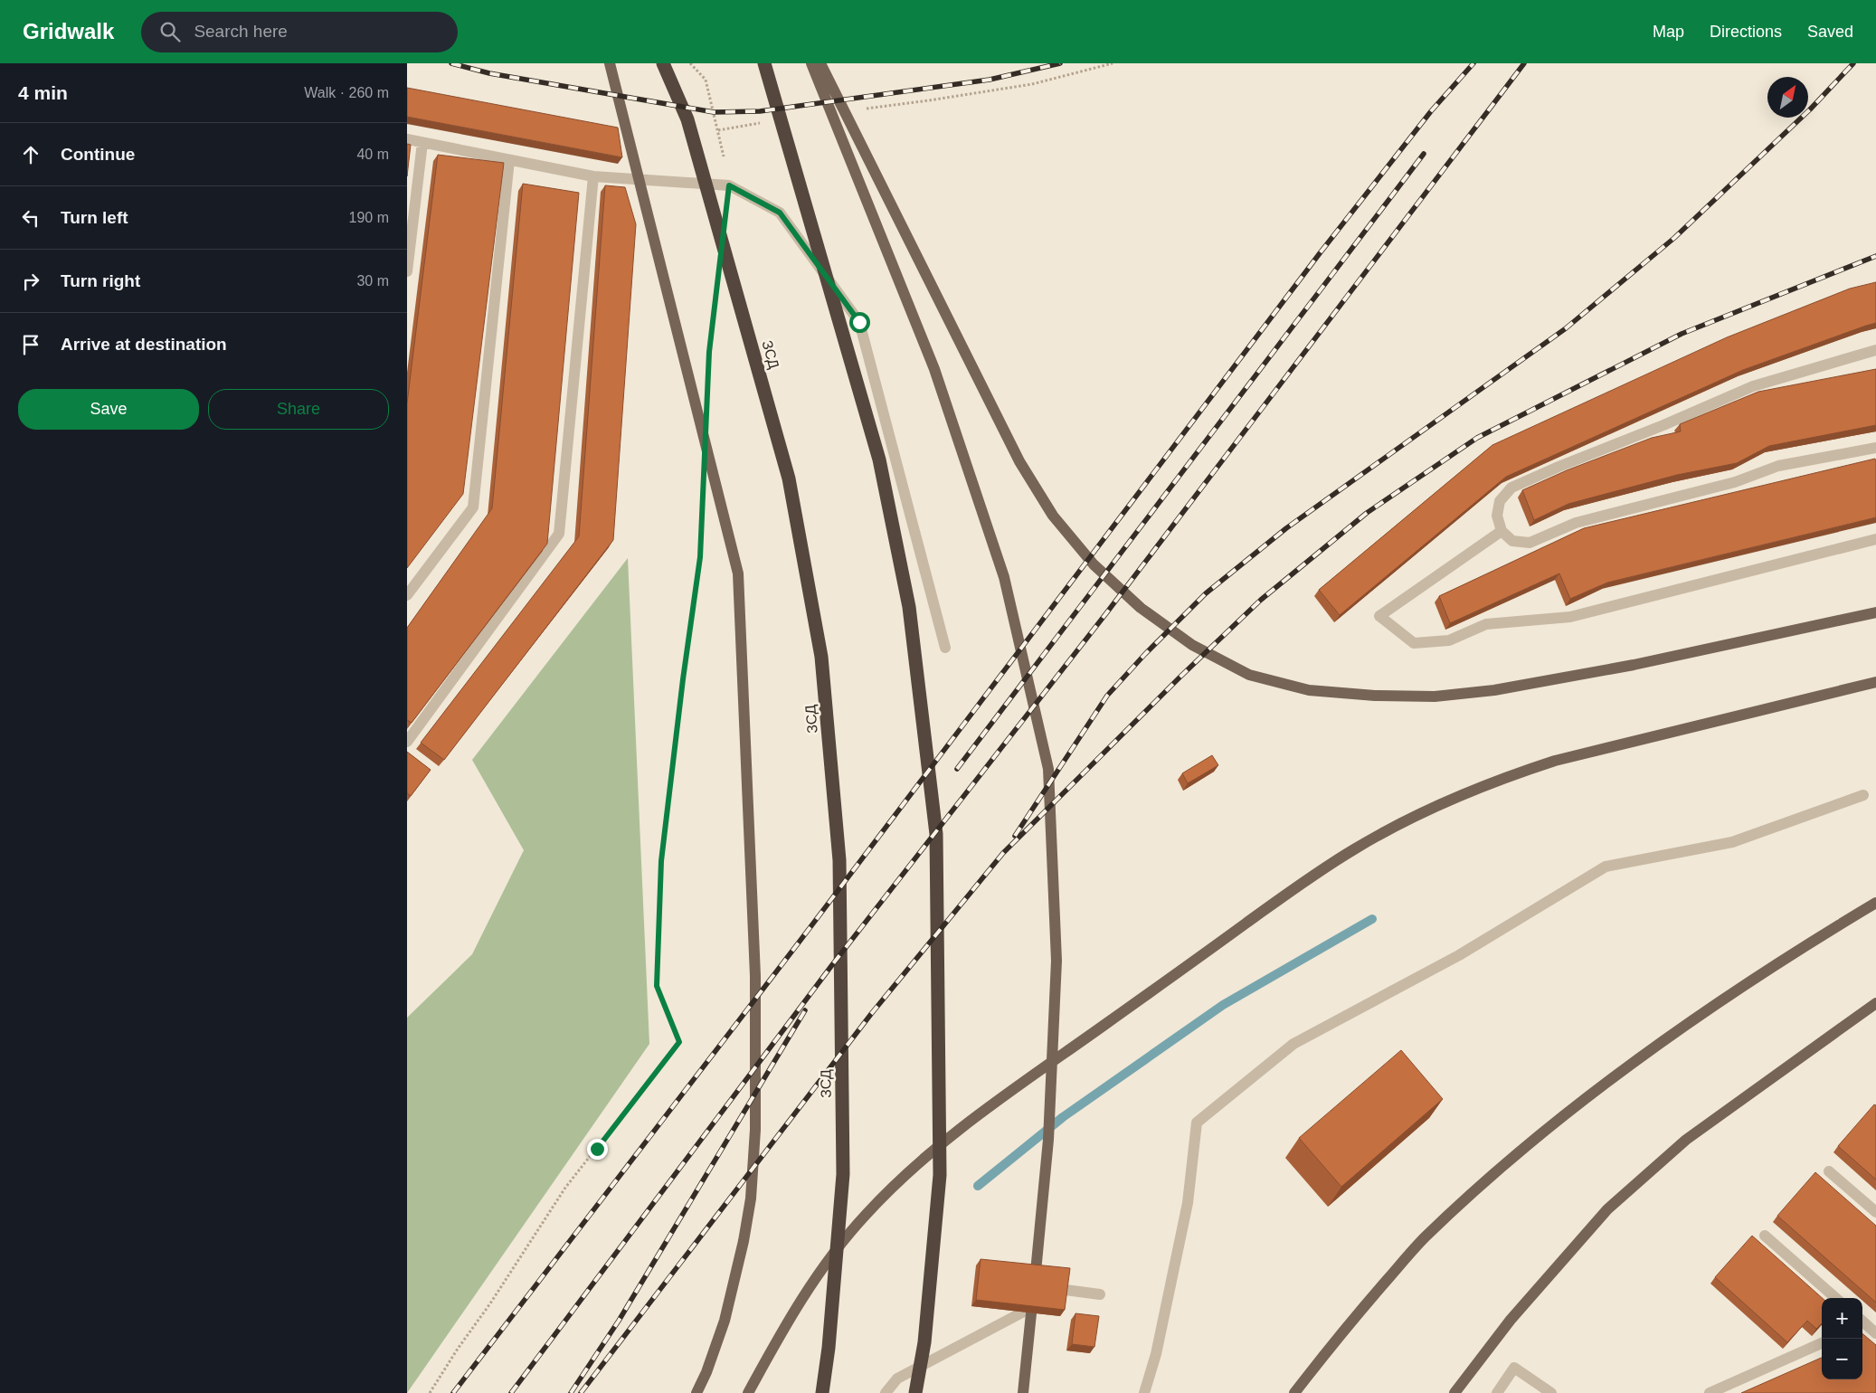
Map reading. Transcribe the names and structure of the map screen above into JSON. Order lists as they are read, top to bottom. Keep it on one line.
{"streets":{"highway":["ЗСД"]},"north":"top right","page":{"header":"Gridwalk","search":"Search here","nav":["Map","Directions","Saved"],"heading":["4 min","Walk · 260 m"],"list":[["Continue","40 m"],["Turn left","190 m"],["Turn right","30 m"],"Arrive at destination"],"buttons":["Save","Share"],"map_buttons":["+","−"]}}
